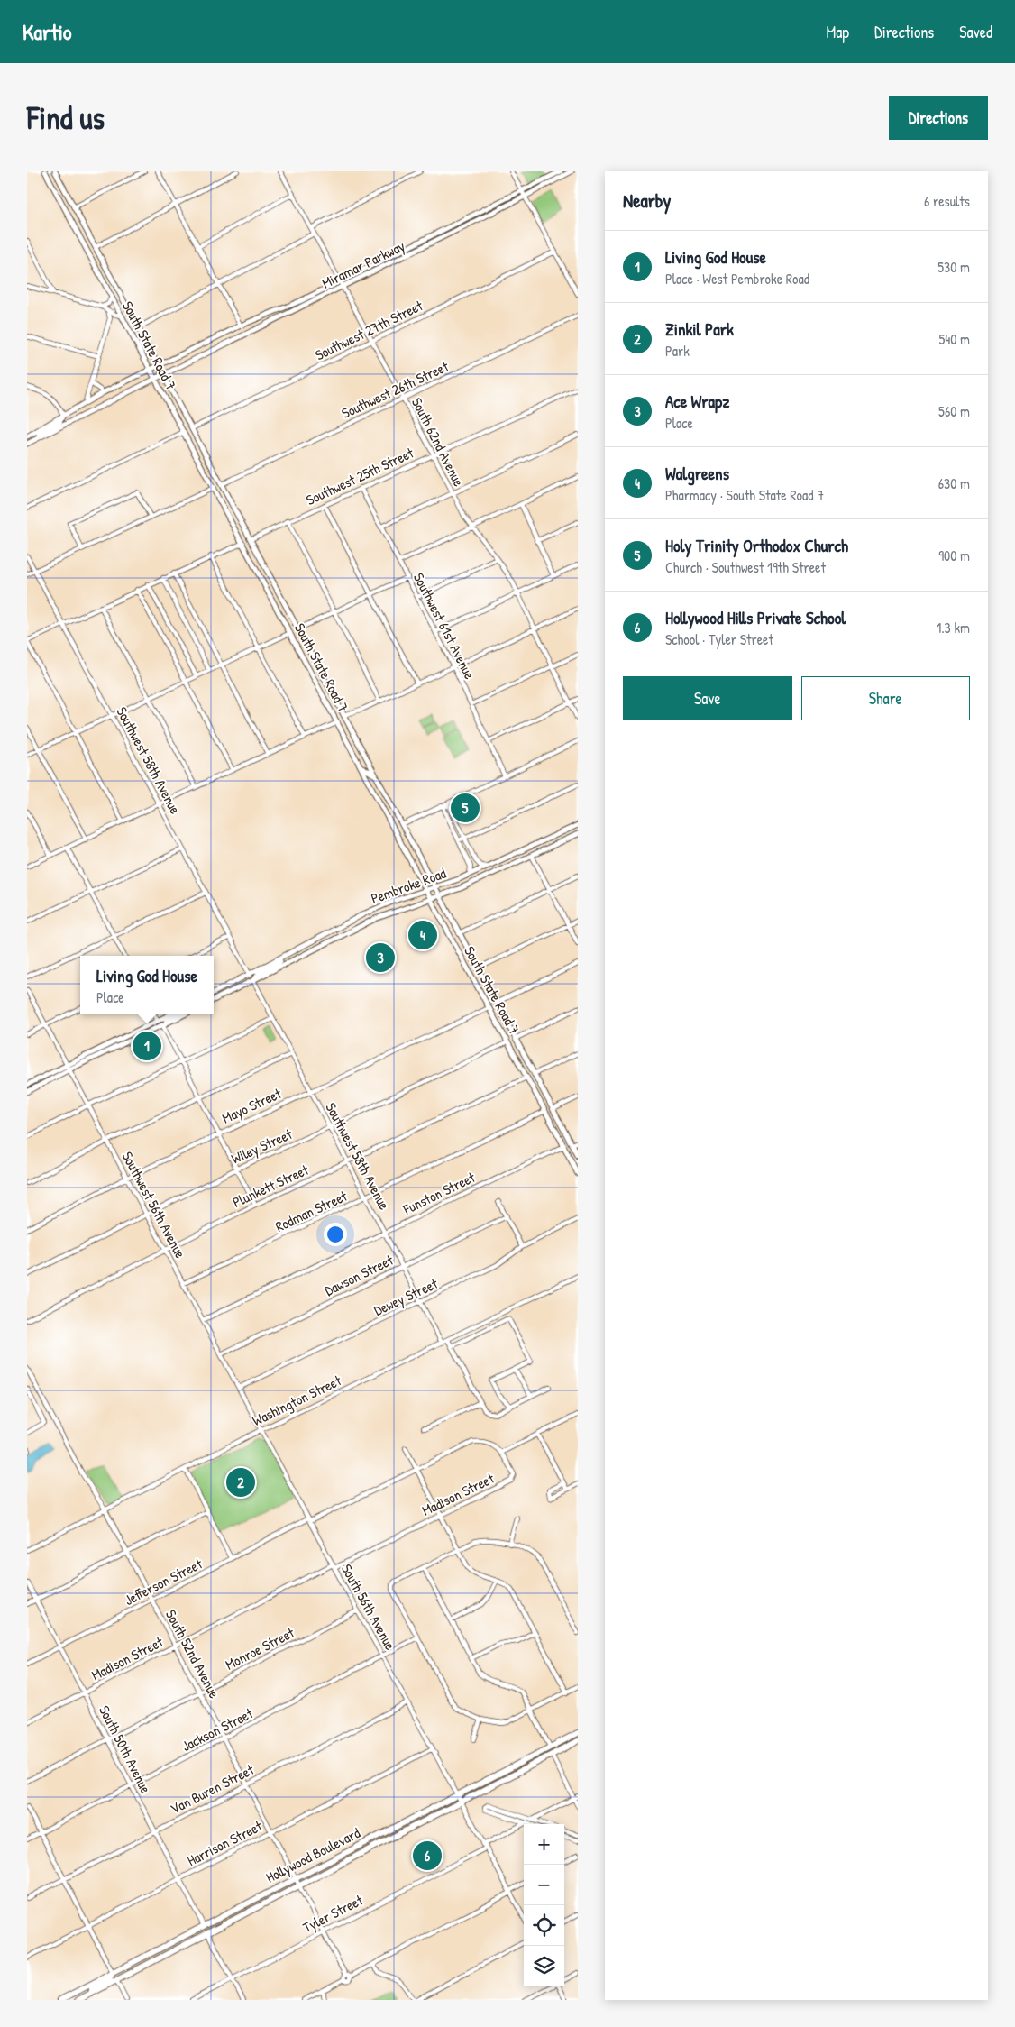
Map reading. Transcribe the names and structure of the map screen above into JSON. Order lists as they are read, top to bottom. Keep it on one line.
{"streets":{"highway":["Hollywood Boulevard"],"main road":["Miramar Parkway","South State Road 7","Pembroke Road"],"street":["Southwest 27th Street","Southwest 26th Street","South 62nd Avenue","Southwest 25th Street","Southwest 61st Avenue","Southwest 58th Avenue","Mayo Street","Wiley Street","Plunkett Street","Funston Street","Southwest 56th Avenue","Rodman Street","Dawson Street","Dewey Street","Washington Street","Madison Street","Jefferson Street","South 56th Avenue","Monroe Street","South 52nd Avenue","Jackson Street","South 50th Avenue","Van Buren Street","Harrison Street","Tyler Street"]},"crossings":[["Miramar Parkway","South State Road 7"],["Miramar Parkway","South 62nd Avenue"],["Southwest 27th Street","South State Road 7"],["Southwest 27th Street","South 62nd Avenue"],["South State Road 7","Southwest 26th Street"],["South State Road 7","Southwest 25th Street"],["South State Road 7","Pembroke Road"],["South State Road 7","Mayo Street"],["South State Road 7","Wiley Street"],["South State Road 7","Plunkett Street"],["South State Road 7","Funston Street"],["South State Road 7","Rodman Street"],["Southwest 26th Street","South 62nd Avenue"],["South 62nd Avenue","Southwest 25th Street"],["Southwest 25th Street","Southwest 61st Avenue"],["Southwest 58th Avenue","Pembroke Road"],["Southwest 58th Avenue","Mayo Street"],["Southwest 58th Avenue","Wiley Street"],["Southwest 58th Avenue","Plunkett Street"],["Southwest 58th Avenue","Funston Street"],["Southwest 58th Avenue","Rodman Street"],["Southwest 58th Avenue","Dawson Street"],["Southwest 58th Avenue","Dewey Street"],["Southwest 58th Avenue","Washington Street"],["Mayo Street","Southwest 56th Avenue"],["Wiley Street","Southwest 56th Avenue"],["Plunkett Street","Southwest 56th Avenue"],["Funston Street","Southwest 56th Avenue"],["Southwest 56th Avenue","Rodman Street"],["Southwest 56th Avenue","Dawson Street"],["Southwest 56th Avenue","Dewey Street"],["Southwest 56th Avenue","Washington Street"],["Southwest 56th Avenue","South 56th Avenue"],["Washington Street","South 56th Avenue"],["Washington Street","South 52nd Avenue"],["Madison Street","Jefferson Street"],["Madison Street","South 56th Avenue"],["Madison Street","South 52nd Avenue"],["Madison Street","South 50th Avenue"],["Jefferson Street","South 56th Avenue"],["Jefferson Street","South 52nd Avenue"],["Jefferson Street","South 50th Avenue"],["South 56th Avenue","Monroe Street"],["South 56th Avenue","Jackson Street"],["South 56th Avenue","Van Buren Street"],["South 56th Avenue","Harrison Street"],["South 56th Avenue","Hollywood Boulevard"],["South 56th Avenue","Tyler Street"],["Monroe Street","South 52nd Avenue"],["Monroe Street","South 50th Avenue"],["South 52nd Avenue","Jackson Street"],["South 52nd Avenue","Van Buren Street"],["South 52nd Avenue","Harrison Street"],["South 52nd Avenue","Hollywood Boulevard"],["South 52nd Avenue","Tyler Street"],["Jackson Street","South 50th Avenue"],["South 50th Avenue","Van Buren Street"],["South 50th Avenue","Harrison Street"],["South 50th Avenue","Hollywood Boulevard"]],"page":{"header":"Kartio","nav":["Map","Directions","Saved"],"buttons":["Directions",["Save","Share"]],"title":"Find us","heading":["Nearby","6 results"],"list":[{"mark":"1","name":"Living God House","note":"Place · West Pembroke Road","value":"530 m"},{"mark":"2","name":"Zinkil Park","note":"Park","value":"540 m"},{"mark":"3","name":"Ace Wrapz","note":"Place","value":"560 m"},{"mark":"4","name":"Walgreens","note":"Pharmacy · South State Road 7","value":"630 m"},{"mark":"5","name":"Holy Trinity Orthodox Church","note":"Church · Southwest 19th Street","value":"900 m"},{"mark":"6","name":"Hollywood Hills Private School","note":"School · Tyler Street","value":"1.3 km"}],"pins":["5","4","3","1","2","6"],"popup":["Living God House","Place"],"map_buttons":["+","−"]}}
